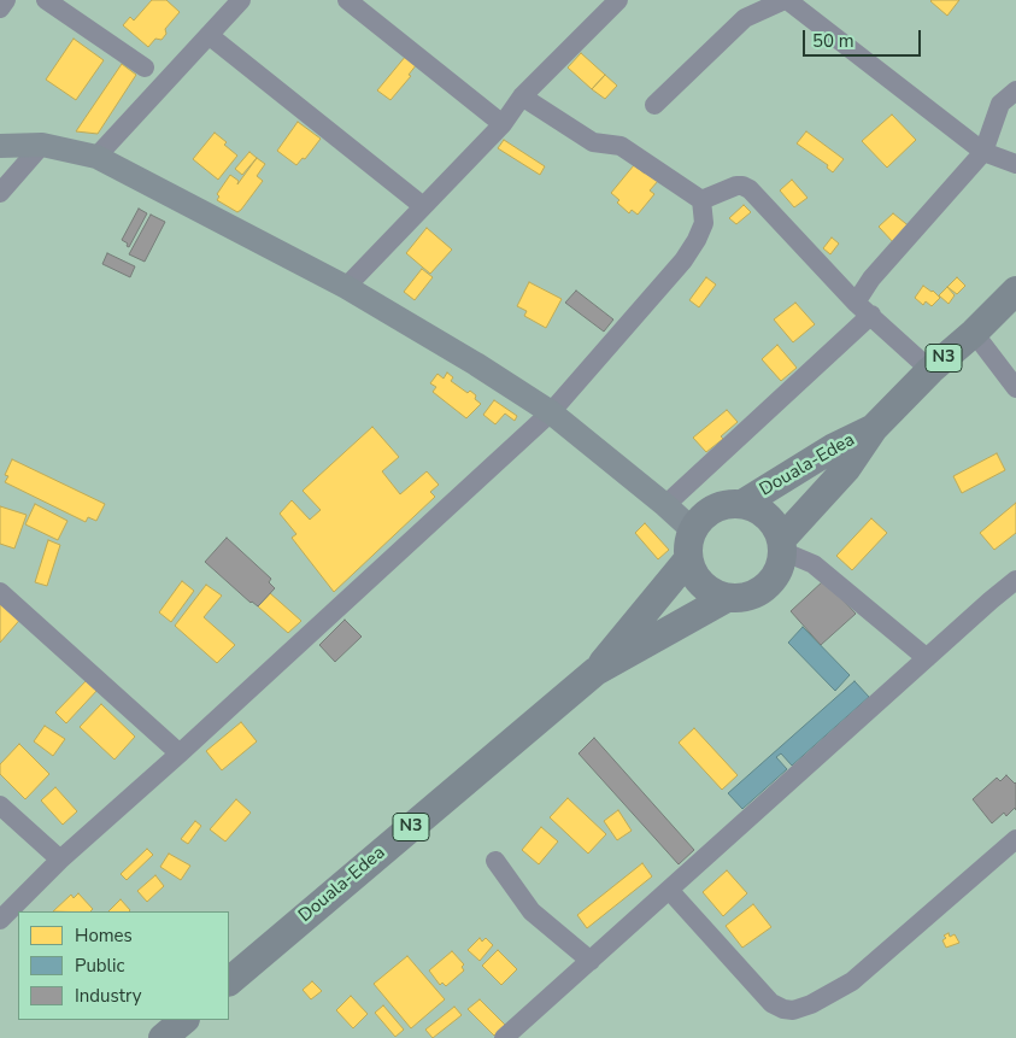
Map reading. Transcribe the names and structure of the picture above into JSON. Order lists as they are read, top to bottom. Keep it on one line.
{"streets":{"highway":["N3","Douala-Edea"]},"crossings":[["N3","Douala-Edea"]],"legend":["Homes","Public","Industry"],"scale_bar":"50 m"}
